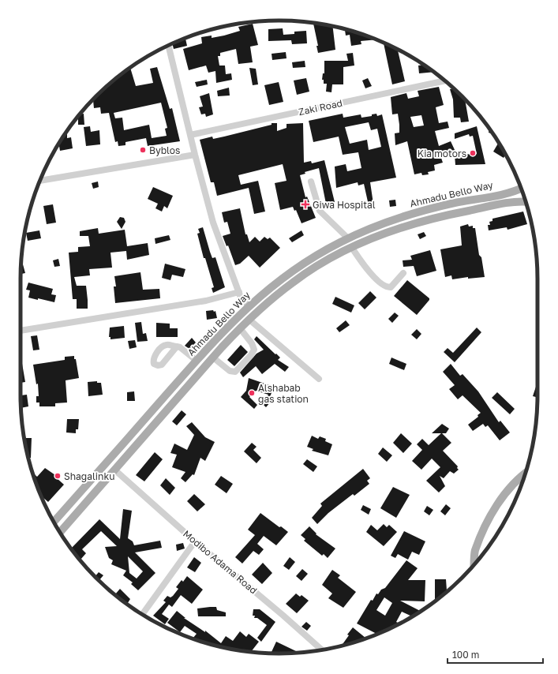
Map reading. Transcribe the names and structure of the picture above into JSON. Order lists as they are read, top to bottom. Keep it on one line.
{"streets":{"main road":["Ahmadu Bello Way"],"street":["Zaki Road","Modibo Adama Road"]},"crossings":[["Ahmadu Bello Way","Modibo Adama Road"]],"places":{"other":["Byblos","Kia motors","Alshabab gas station","Shagalinku"],"health":["Giwa Hospital"]},"scale_bar":"100 m"}
